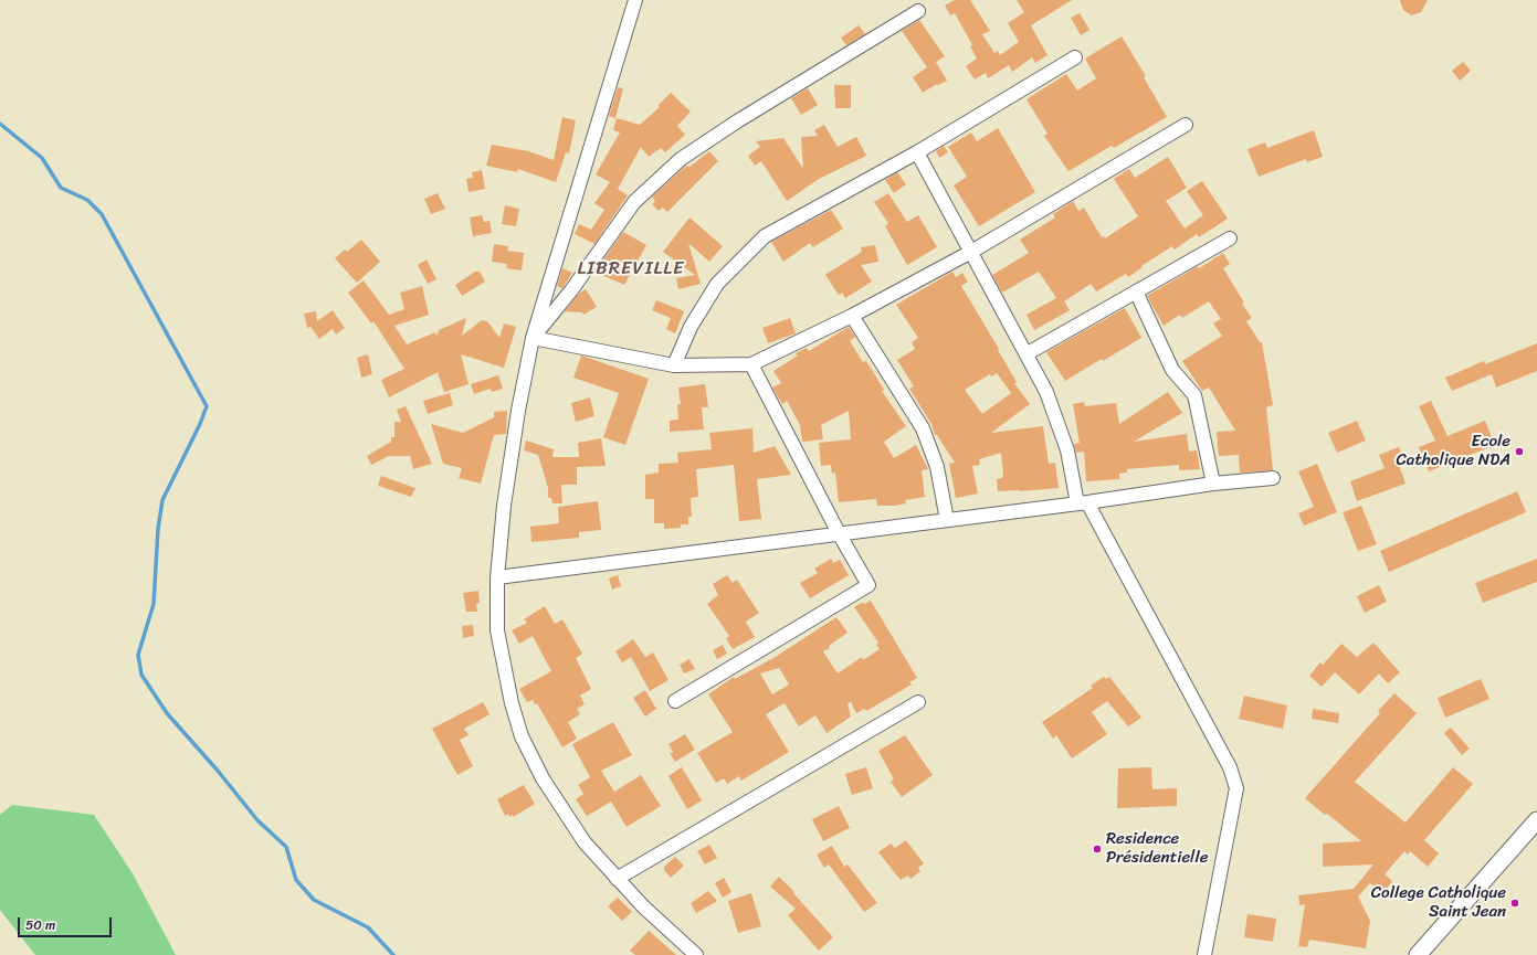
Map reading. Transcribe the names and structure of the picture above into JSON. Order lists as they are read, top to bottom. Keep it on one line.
{"districts":["LIBREVILLE"],"places":["Ecole Catholique NDA","Residence Présidentielle","College Catholique Saint Jean"],"scale_bar":"50 m"}
